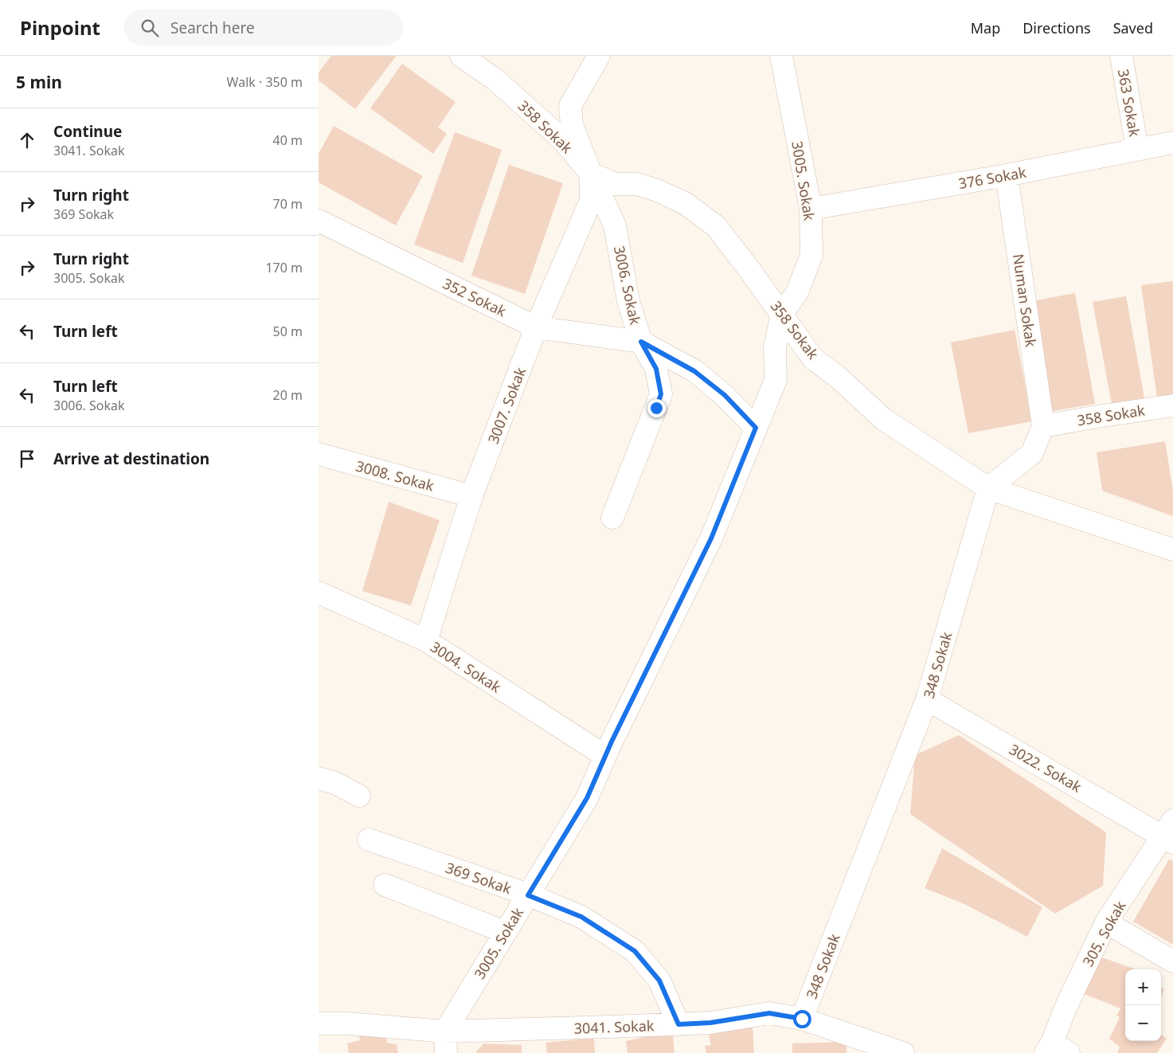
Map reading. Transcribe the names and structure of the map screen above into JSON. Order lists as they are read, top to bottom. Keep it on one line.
{"streets":{"street":["363 Sokak","358 Sokak","376 Sokak","3005. Sokak","3006. Sokak","352 Sokak","Numan Sokak","3007. Sokak","3008. Sokak","348 Sokak","3004. Sokak","3022. Sokak","369 Sokak","305. Sokak","3041. Sokak"]},"crossings":[["363 Sokak","376 Sokak"],["358 Sokak","3005. Sokak"],["358 Sokak","3006. Sokak"],["358 Sokak","Numan Sokak"],["358 Sokak","3007. Sokak"],["358 Sokak","348 Sokak"],["376 Sokak","3005. Sokak"],["376 Sokak","Numan Sokak"],["3005. Sokak","3004. Sokak"],["3005. Sokak","369 Sokak"],["3005. Sokak","3041. Sokak"],["3006. Sokak","352 Sokak"],["3006. Sokak","3007. Sokak"],["352 Sokak","3007. Sokak"],["3007. Sokak","3008. Sokak"],["3007. Sokak","3004. Sokak"],["348 Sokak","3022. Sokak"],["348 Sokak","3041. Sokak"],["3022. Sokak","305. Sokak"],["369 Sokak","3041. Sokak"]],"page":{"header":"Pinpoint","search":"Search here","nav":["Map","Directions","Saved"],"heading":["5 min","Walk · 350 m"],"list":[["Continue","3041. Sokak","40 m"],["Turn right","369 Sokak","70 m"],["Turn right","3005. Sokak","170 m"],["Turn left","50 m"],["Turn left","3006. Sokak","20 m"],"Arrive at destination"],"map_buttons":["+","−"]}}
